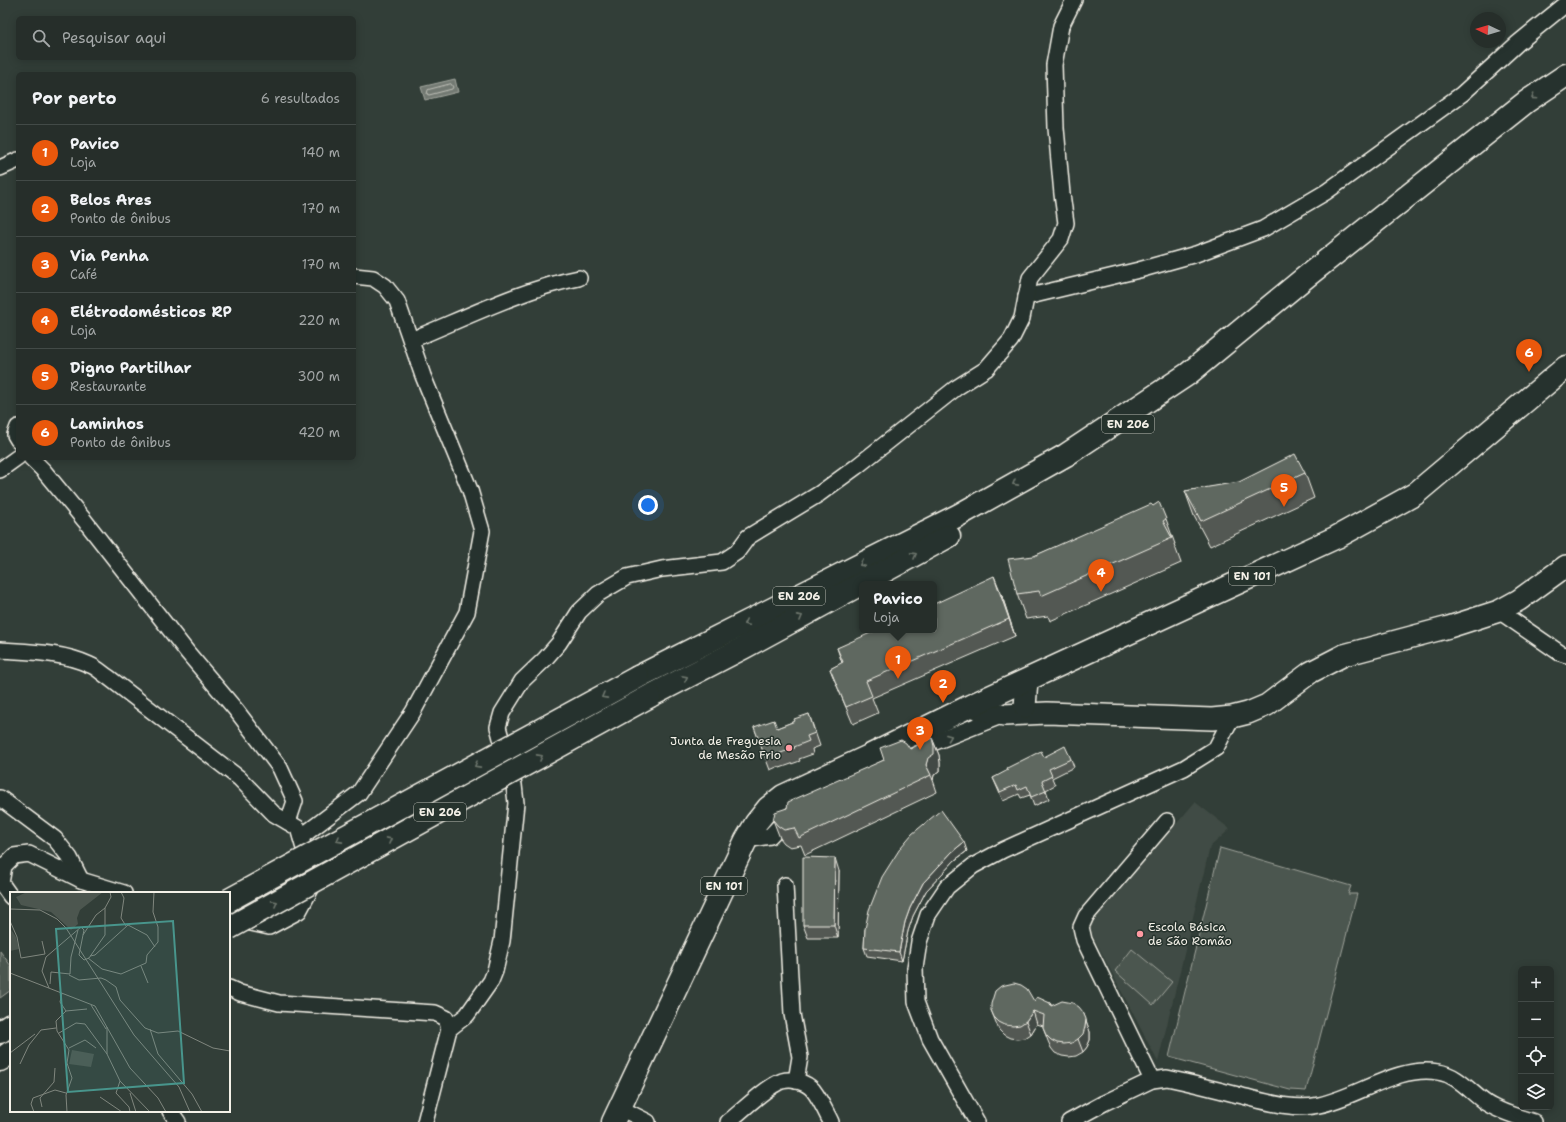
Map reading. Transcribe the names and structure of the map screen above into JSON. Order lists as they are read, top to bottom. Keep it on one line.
{"streets":{"main road":["EN 206","EN 101"]},"places":["Junta de Freguesia de Mesão Frio","Escola Básica de São Romão"],"north":"left","page":{"search":"Pesquisar aqui","heading":["Por perto","6 resultados"],"list":[{"mark":"1","name":"Pavico","note":"Loja","value":"140 m"},{"mark":"2","name":"Belos Ares","note":"Ponto de ônibus","value":"170 m"},{"mark":"3","name":"Via Penha","note":"Café","value":"170 m"},{"mark":"4","name":"Elétrodomésticos RP","note":"Loja","value":"220 m"},{"mark":"5","name":"Digno Partilhar","note":"Restaurante","value":"300 m"},{"mark":"6","name":"Laminhos","note":"Ponto de ônibus","value":"420 m"}],"pins":["6","5","4","1","2","3"],"popup":["Pavico","Loja"],"map_buttons":["+","−"]}}
